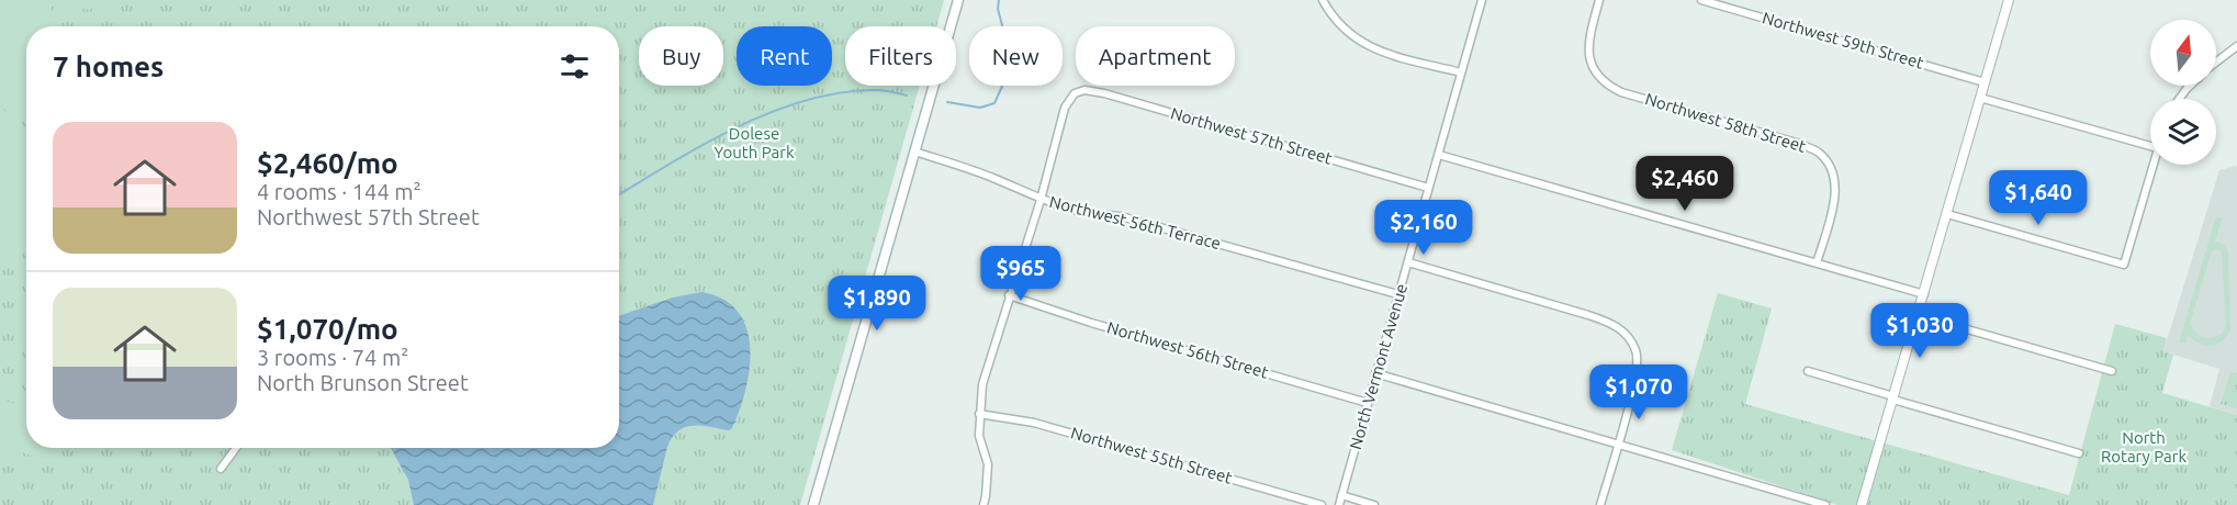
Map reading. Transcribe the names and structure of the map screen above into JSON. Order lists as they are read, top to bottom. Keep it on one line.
{"streets":{"street":["Northwest 59th Street","Northwest 58th Street","Northwest 57th Street","Northwest 56th Terrace","Northwest 56th Street","North Vermont Avenue","Northwest 55th Street"]},"crossings":[["Northwest 57th Street","Northwest 56th Terrace"],["Northwest 57th Street","North Vermont Avenue"],["Northwest 56th Terrace","North Vermont Avenue"],["Northwest 56th Street","North Vermont Avenue"]],"parks":["Dolese Youth Park","North Rotary Park"],"north":"top","page":{"chip":["Buy","Rent","Filters","New","Apartment"],"heading":"7 homes","list":[{"name":"$2,460/mo","note":"4 rooms · 144 m² · Northwest 57th Street"},{"name":"$1,070/mo","note":"3 rooms · 74 m² · North Brunson Street"}],"price":["$2,460","$1,640","$2,160","$965","$1,890","$1,030","$1,070"]}}
